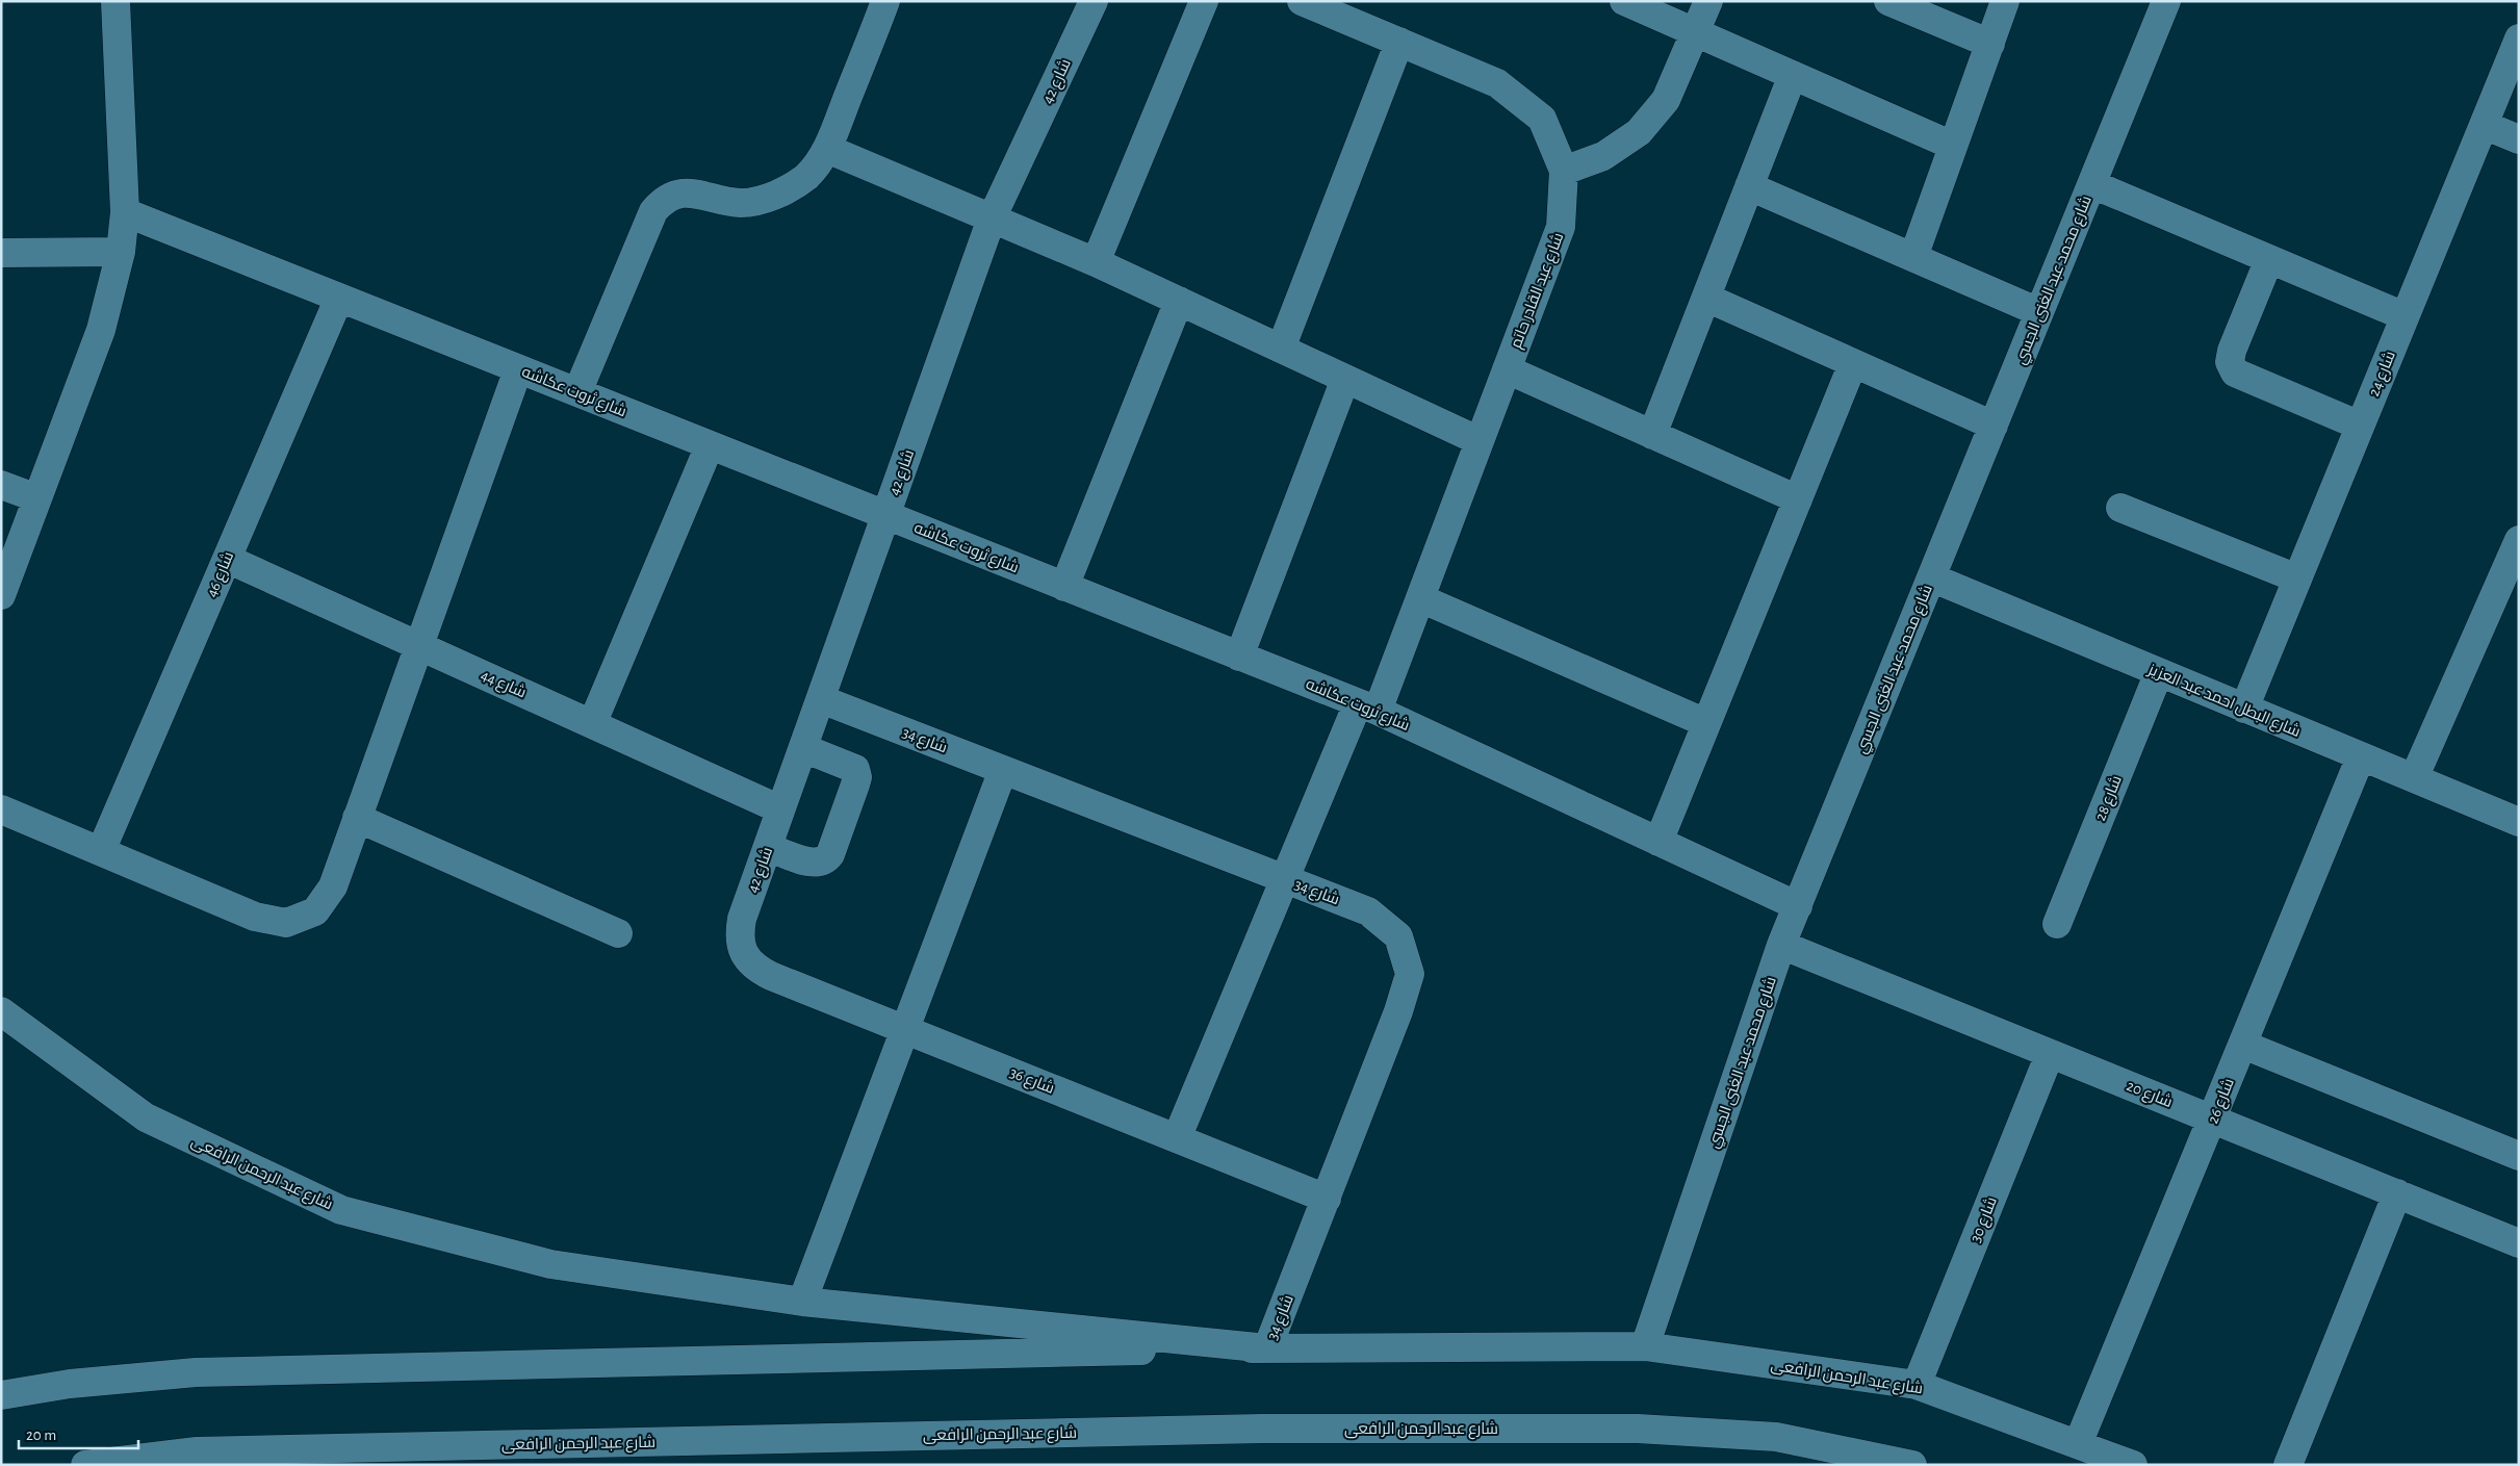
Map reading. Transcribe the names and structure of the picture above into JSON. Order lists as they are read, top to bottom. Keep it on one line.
{"streets":{"street":["شارع 42","شارع محمد عبد الغنى الجسي","شارع عبد القادر حاتم","شارع 24","شارع ثروت عكاشه","شارع 46","شارع 44","شارع البطل احمد عبد العزيز","شارع 34","شارع 28","شارع 36","شارع 20","شارع 26","شارع عبد الرحمن الرافعى","شارع 30"]},"crossings":[["شارع 42","شارع ثروت عكاشه"],["شارع 42","شارع 44"],["شارع 42","شارع 34"],["شارع 42","شارع 36"],["شارع محمد عبد الغنى الجسي","شارع ثروت عكاشه"],["شارع محمد عبد الغنى الجسي","شارع البطل احمد عبد العزيز"],["شارع محمد عبد الغنى الجسي","شارع 20"],["شارع محمد عبد الغنى الجسي","شارع عبد الرحمن الرافعى"],["شارع عبد القادر حاتم","شارع ثروت عكاشه"],["شارع عبد القادر حاتم","شارع 34"],["شارع عبد القادر حاتم","شارع 36"],["شارع 24","شارع البطل احمد عبد العزيز"],["شارع ثروت عكاشه","شارع 46"],["شارع 46","شارع 44"],["شارع البطل احمد عبد العزيز","شارع 28"],["شارع البطل احمد عبد العزيز","شارع 26"],["شارع 34","شارع 36"],["شارع 34","شارع عبد الرحمن الرافعى"],["شارع 20","شارع 26"],["شارع 20","شارع 30"],["شارع 26","شارع عبد الرحمن الرافعى"],["شارع عبد الرحمن الرافعى","شارع 30"]],"scale_bar":"20 m"}
